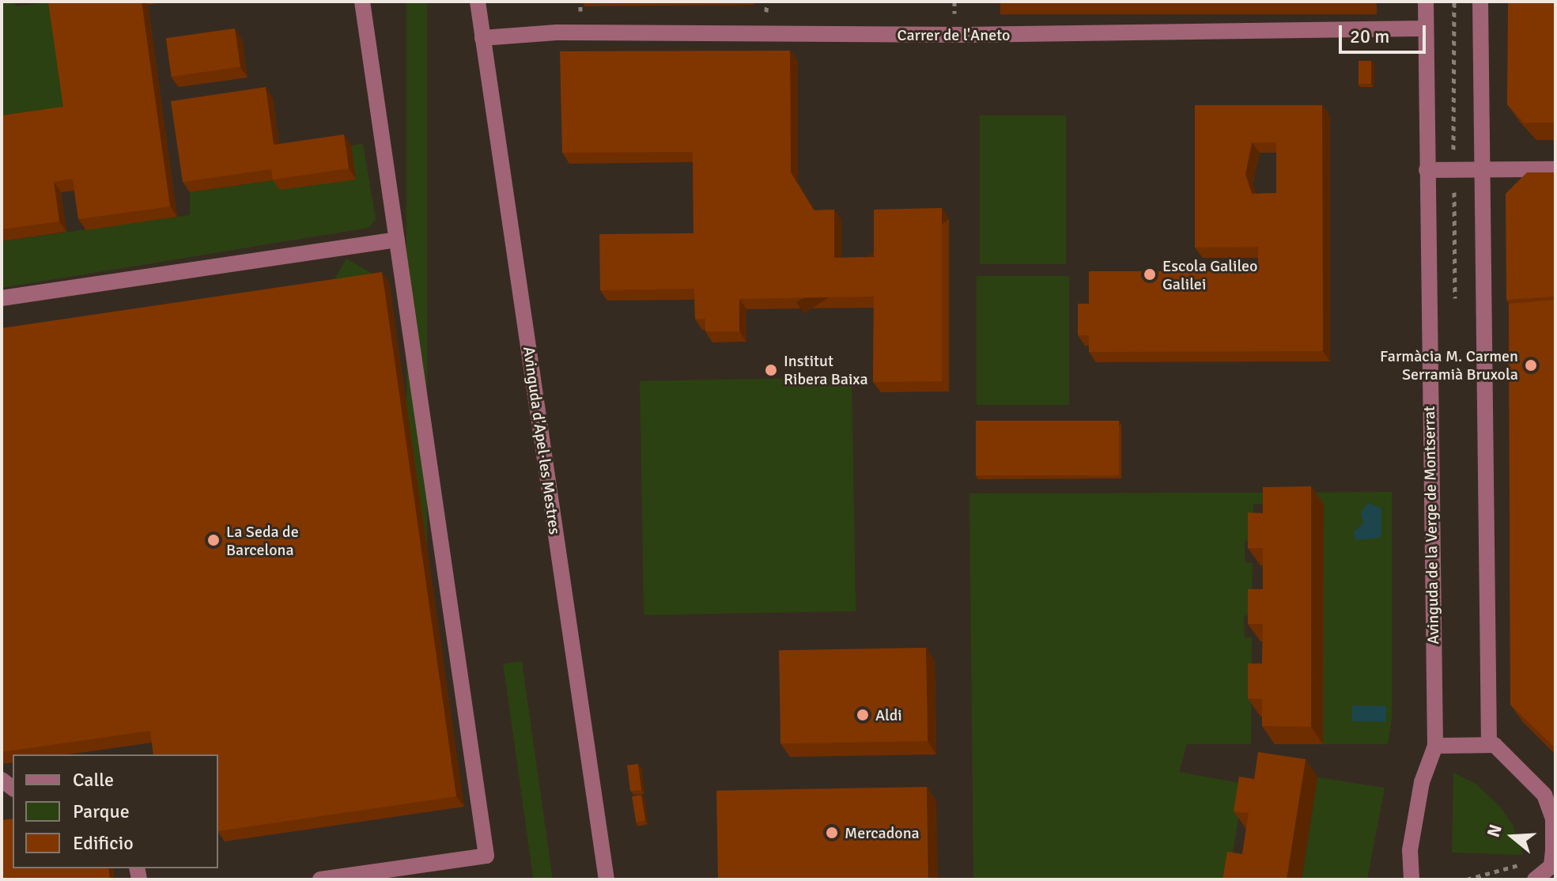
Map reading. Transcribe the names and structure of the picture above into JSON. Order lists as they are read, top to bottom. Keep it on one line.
{"streets":{"street":["Carrer de l'Aneto","Avinguda d'Apel·les Mestres","Avinguda de la Verge de Montserrat"]},"crossings":[["Carrer de l'Aneto","Avinguda d'Apel·les Mestres"],["Carrer de l'Aneto","Avinguda de la Verge de Montserrat"]],"places":["Escola Galileo Galilei","Farmàcia M. Carmen Serramià Bruxola","Institut Ribera Baixa","La Seda de Barcelona","Aldi","Mercadona"],"legend":["Calle","Parque","Edificio"],"scale_bar":"20 m","north":"left"}
